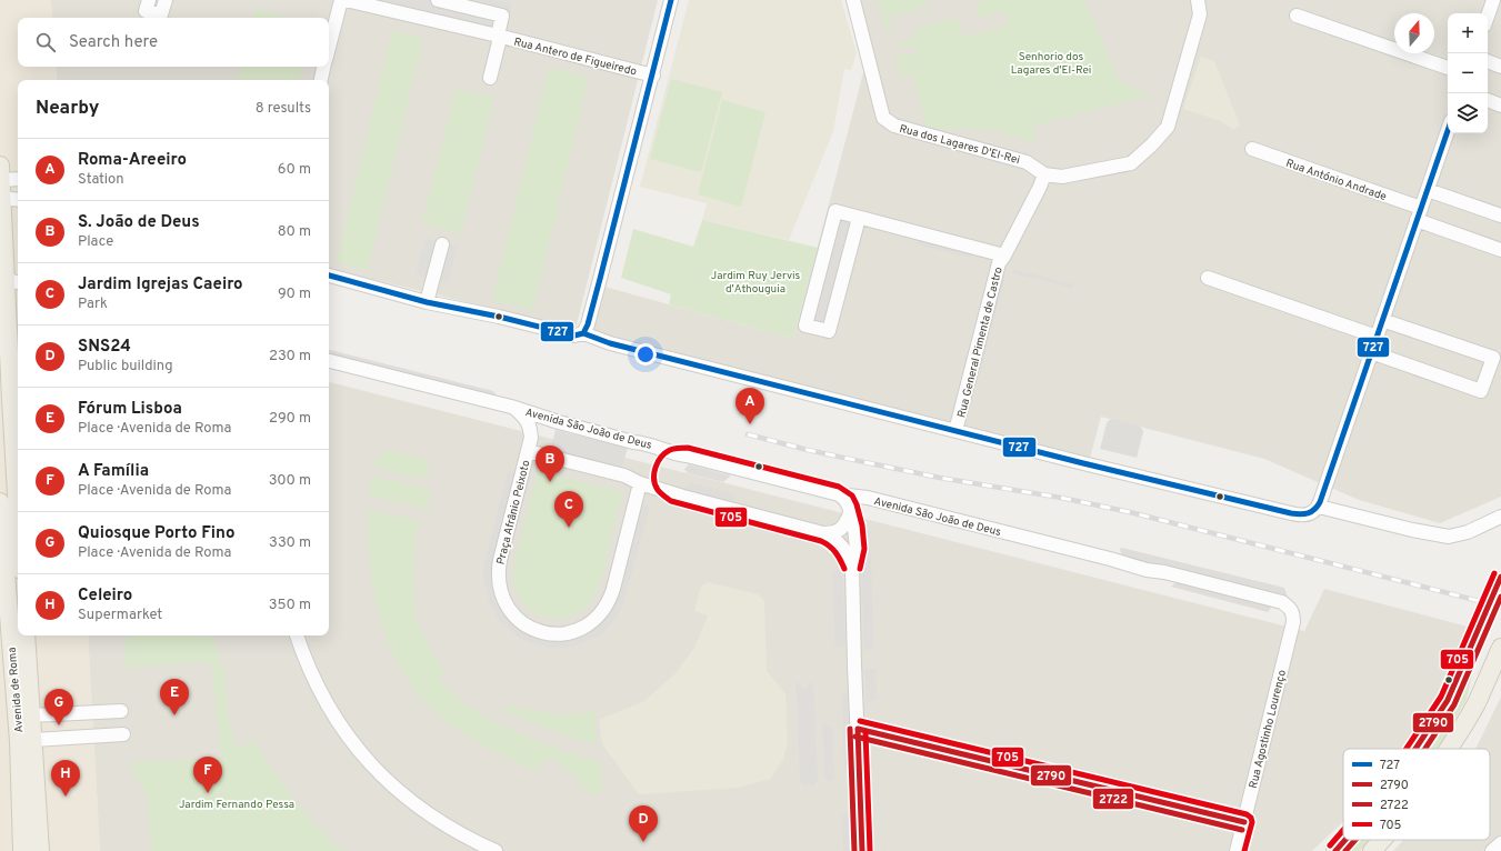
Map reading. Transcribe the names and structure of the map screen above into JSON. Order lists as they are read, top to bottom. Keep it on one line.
{"streets":{"main road":["Avenida de Roma"],"street":["Rua Antero de Figueiredo","Rua dos Lagares D'El-Rei","Rua António Andrade","Rua General Pimenta de Castro","Avenida São João de Deus","Praça Afrânio Peixoto","Rua Agostinho Lourenço"]},"crossings":[["Rua dos Lagares D'El-Rei","Rua General Pimenta de Castro"],["Avenida São João de Deus","Rua Agostinho Lourenço"]],"parks":["Senhorio dos Lagares d'El-Rei","Jardim Ruy Jervis d'Athouguia","Jardim Fernando Pessa"],"lines":["transit line 727","transit line 705","transit line 2790","transit line 2722"],"legend":["727","2790","2722","705"],"north":"top","page":{"map_buttons":["+","−"],"search":"Search here","heading":["Nearby","8 results"],"list":[{"mark":"A","name":"Roma-Areeiro","note":"Station","value":"60 m"},{"mark":"B","name":"S. João de Deus","note":"Place","value":"80 m"},{"mark":"C","name":"Jardim Igrejas Caeiro","note":"Park","value":"90 m"},{"mark":"D","name":"SNS24","note":"Public building","value":"230 m"},{"mark":"E","name":"Fórum Lisboa","note":"Place · Avenida de Roma","value":"290 m"},{"mark":"F","name":"A Família","note":"Place · Avenida de Roma","value":"300 m"},{"mark":"G","name":"Quiosque Porto Fino","note":"Place · Avenida de Roma","value":"330 m"},{"mark":"H","name":"Celeiro","note":"Supermarket","value":"350 m"}],"pins":["A","B","C","E","G","F","H","D"]}}
